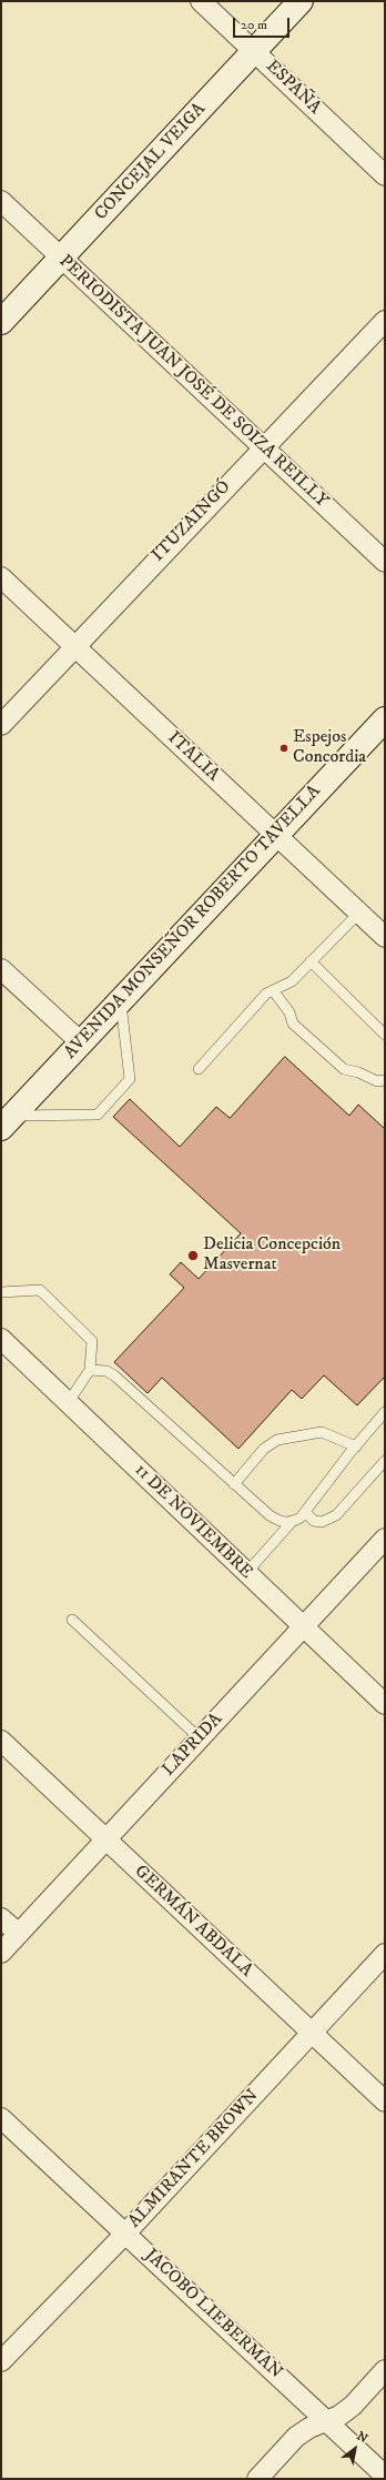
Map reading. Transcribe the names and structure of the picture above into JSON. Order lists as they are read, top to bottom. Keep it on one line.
{"streets":{"main road":["CONCEJAL VEIGA","AVENIDA MONSEÑOR ROBERTO TAVELLA"],"street":["ESPAÑA","PERIODISTA JUAN JOSÉ DE SOIZA REILLY","ITUZAINGÓ","ITALIA","11 DE NOVIEMBRE","LAPRIDA","GERMÁN ABDALA","ALMIRANTE BROWN","JACOBO LIEBERMAN"]},"crossings":[["ESPAÑA","CONCEJAL VEIGA"],["CONCEJAL VEIGA","PERIODISTA JUAN JOSÉ DE SOIZA REILLY"],["PERIODISTA JUAN JOSÉ DE SOIZA REILLY","ITUZAINGÓ"],["ITUZAINGÓ","ITALIA"],["ITALIA","AVENIDA MONSEÑOR ROBERTO TAVELLA"],["11 DE NOVIEMBRE","LAPRIDA"],["LAPRIDA","GERMÁN ABDALA"],["GERMÁN ABDALA","ALMIRANTE BROWN"],["ALMIRANTE BROWN","JACOBO LIEBERMAN"]],"places":["Espejos Concordia","Delicia Concepción Masvernat"],"scale_bar":"20 m","north":"top right"}
